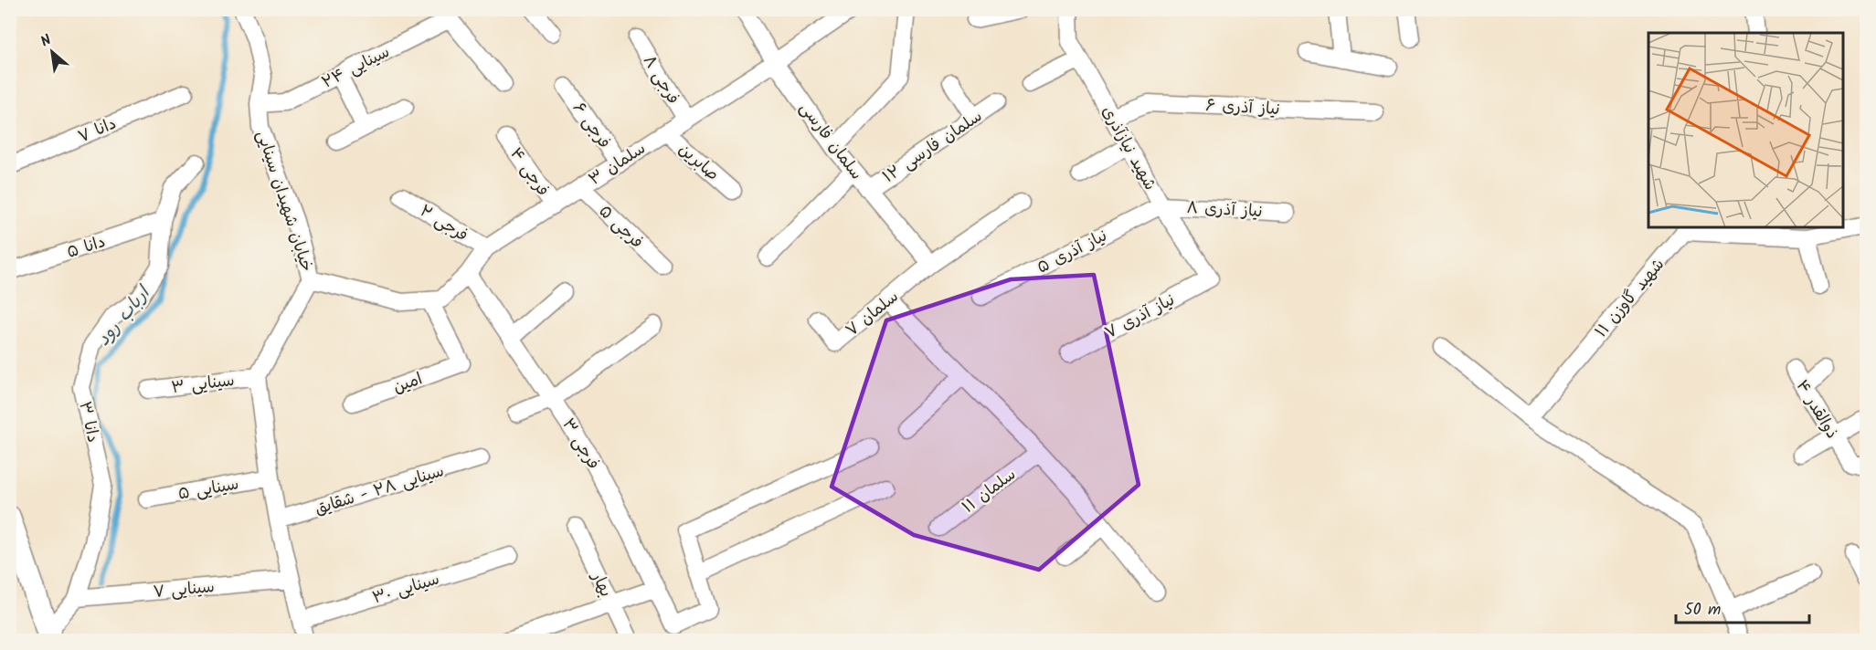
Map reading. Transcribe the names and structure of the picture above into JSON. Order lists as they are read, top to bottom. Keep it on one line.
{"streets":{"street":["سینایی ۲۴","فرجی ۸","نیاز آذری ۶","فرجی ۶","دانا ۷","سلمان فارسی","سلمان فارسی ۱۲","شهید نیازآذری","صابرین","سلمان ۳","فرجی ۴","خیابان شهیدان سینایی","نیاز آذری ۸","فرجی ۲","فرجی ۵","دانا ۵","نیاز آذری ۵","شهید گاوزن ۱۱","سلمان ۷","نیاز آذری ۷","امین","سینایی ۳","ذوالقدر ۴","دانا ۳","فرجی ۳","سینایی ۵","سینایی ۲۸ - شقایق","سلمان ۱۱","بهار","سینایی ۳۰","سینایی ۷"]},"crossings":[["سینایی ۲۴","خیابان شهیدان سینایی"],["فرجی ۸","سلمان ۳"],["نیاز آذری ۶","شهید نیازآذری"],["فرجی ۶","سلمان ۳"],["سلمان فارسی","سلمان فارسی ۱۲"],["سلمان فارسی","سلمان ۳"],["سلمان فارسی","سلمان ۷"],["شهید نیازآذری","نیاز آذری ۸"],["شهید نیازآذری","نیاز آذری ۵"],["شهید نیازآذری","نیاز آذری ۷"],["صابرین","سلمان ۳"],["سلمان ۳","فرجی ۴"],["سلمان ۳","فرجی ۲"],["سلمان ۳","فرجی ۵"],["سلمان ۳","امین"],["سلمان ۳","فرجی ۳"],["خیابان شهیدان سینایی","سینایی ۳"],["نیاز آذری ۸","نیاز آذری ۵"],["دانا ۵","دانا ۳"],["دانا ۳","سینایی ۷"]],"water":["ارباب رود"],"scale_bar":"50 m","north":"top left"}
